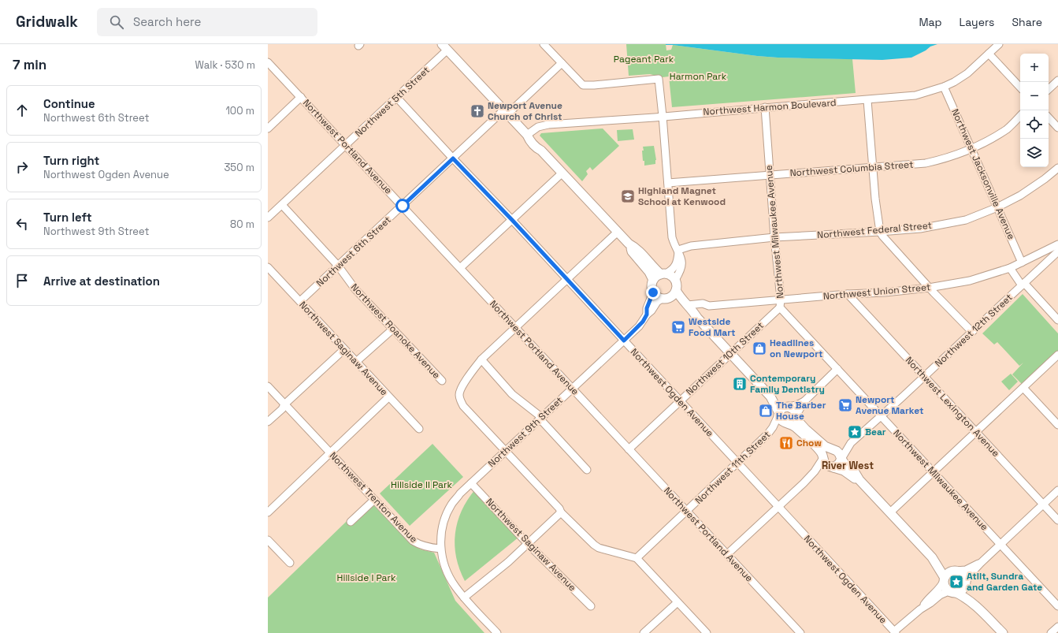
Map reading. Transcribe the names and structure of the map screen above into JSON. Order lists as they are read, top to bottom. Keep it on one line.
{"streets":{"street":["Northwest 5th Street","Northwest Harmon Boulevard","Northwest Portland Avenue","Northwest Columbia Street","Northwest Jacksonville Avenue","Northwest Federal Street","Northwest Milwaukee Avenue","Northwest 6th Street","Northwest Union Street","Northwest 12th Street","Northwest Roanoke Avenue","Northwest Saginaw Avenue","Northwest 10th Street","Northwest Ogden Avenue","Northwest Lexington Avenue","Northwest 9th Street","Northwest 11th Street","Northwest Trenton Avenue"]},"crossings":[["Northwest 5th Street","Northwest Portland Avenue"],["Northwest 5th Street","Northwest Roanoke Avenue"],["Northwest 5th Street","Northwest Ogden Avenue"],["Northwest Harmon Boulevard","Northwest Jacksonville Avenue"],["Northwest Harmon Boulevard","Northwest Milwaukee Avenue"],["Northwest Portland Avenue","Northwest 6th Street"],["Northwest Portland Avenue","Northwest 10th Street"],["Northwest Portland Avenue","Northwest 9th Street"],["Northwest Portland Avenue","Northwest 11th Street"],["Northwest Columbia Street","Northwest Jacksonville Avenue"],["Northwest Columbia Street","Northwest Milwaukee Avenue"],["Northwest Jacksonville Avenue","Northwest Federal Street"],["Northwest Jacksonville Avenue","Northwest Union Street"],["Northwest Federal Street","Northwest Milwaukee Avenue"],["Northwest Milwaukee Avenue","Northwest Union Street"],["Northwest Milwaukee Avenue","Northwest 12th Street"],["Northwest Milwaukee Avenue","Northwest 10th Street"],["Northwest 6th Street","Northwest Roanoke Avenue"],["Northwest 6th Street","Northwest Saginaw Avenue"],["Northwest 6th Street","Northwest Ogden Avenue"],["Northwest Union Street","Northwest Lexington Avenue"],["Northwest 12th Street","Northwest Lexington Avenue"],["Northwest Saginaw Avenue","Northwest 9th Street"],["Northwest 10th Street","Northwest Ogden Avenue"],["Northwest Ogden Avenue","Northwest 9th Street"],["Northwest Ogden Avenue","Northwest 11th Street"],["Northwest 9th Street","Northwest Trenton Avenue"]],"districts":["River West"],"parks":["Pageant Park","Harmon Park","Hillside II Park","Hillside I Park"],"places":{"church":["Newport Avenue Church of Christ"],"school or university":["Highland Magnet School at Kenwood"],"supermarket":["Westside Food Mart","Newport Avenue Market"],"shop":["Headlines on Newport","The Barber House"],"building":["Contemporary Family Dentistry"],"place":["Bear","Atilt, Sundra and Garden Gate"],"restaurant":["Chow"]},"page":{"header":"Gridwalk","search":"Search here","nav":["Map","Layers","Share"],"heading":["7 min","Walk · 530 m"],"map_buttons":["+","−"],"list":[["Continue","Northwest 6th Street","100 m"],["Turn right","Northwest Ogden Avenue","350 m"],["Turn left","Northwest 9th Street","80 m"],"Arrive at destination"]}}
